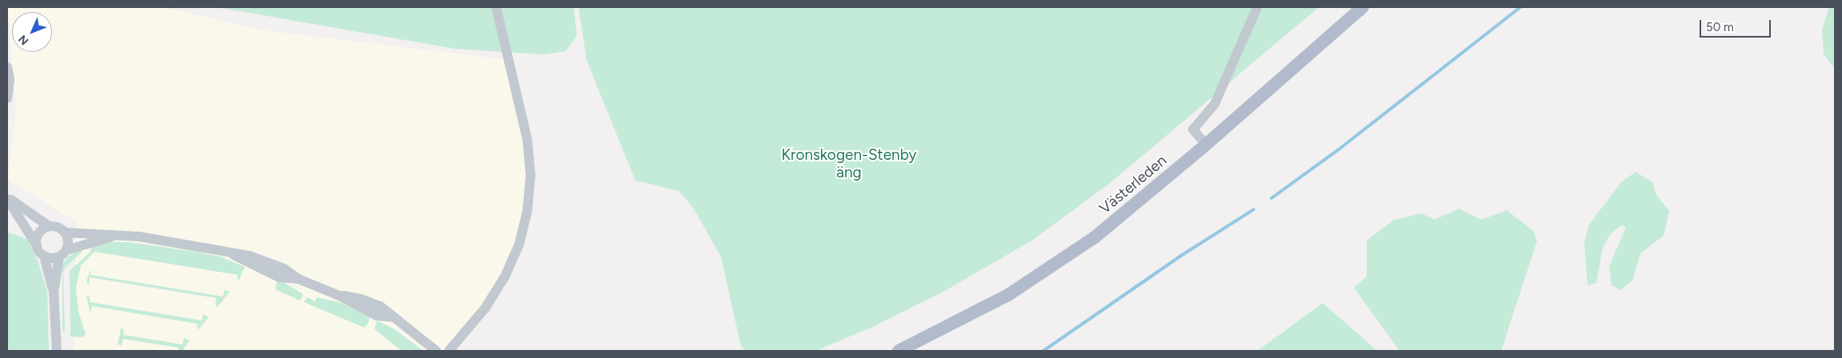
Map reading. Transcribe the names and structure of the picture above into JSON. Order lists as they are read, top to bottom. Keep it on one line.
{"streets":{"main road":["Västerleden"]},"parks":["Kronskogen-Stenby äng"],"scale_bar":"50 m","north":"bottom left"}
